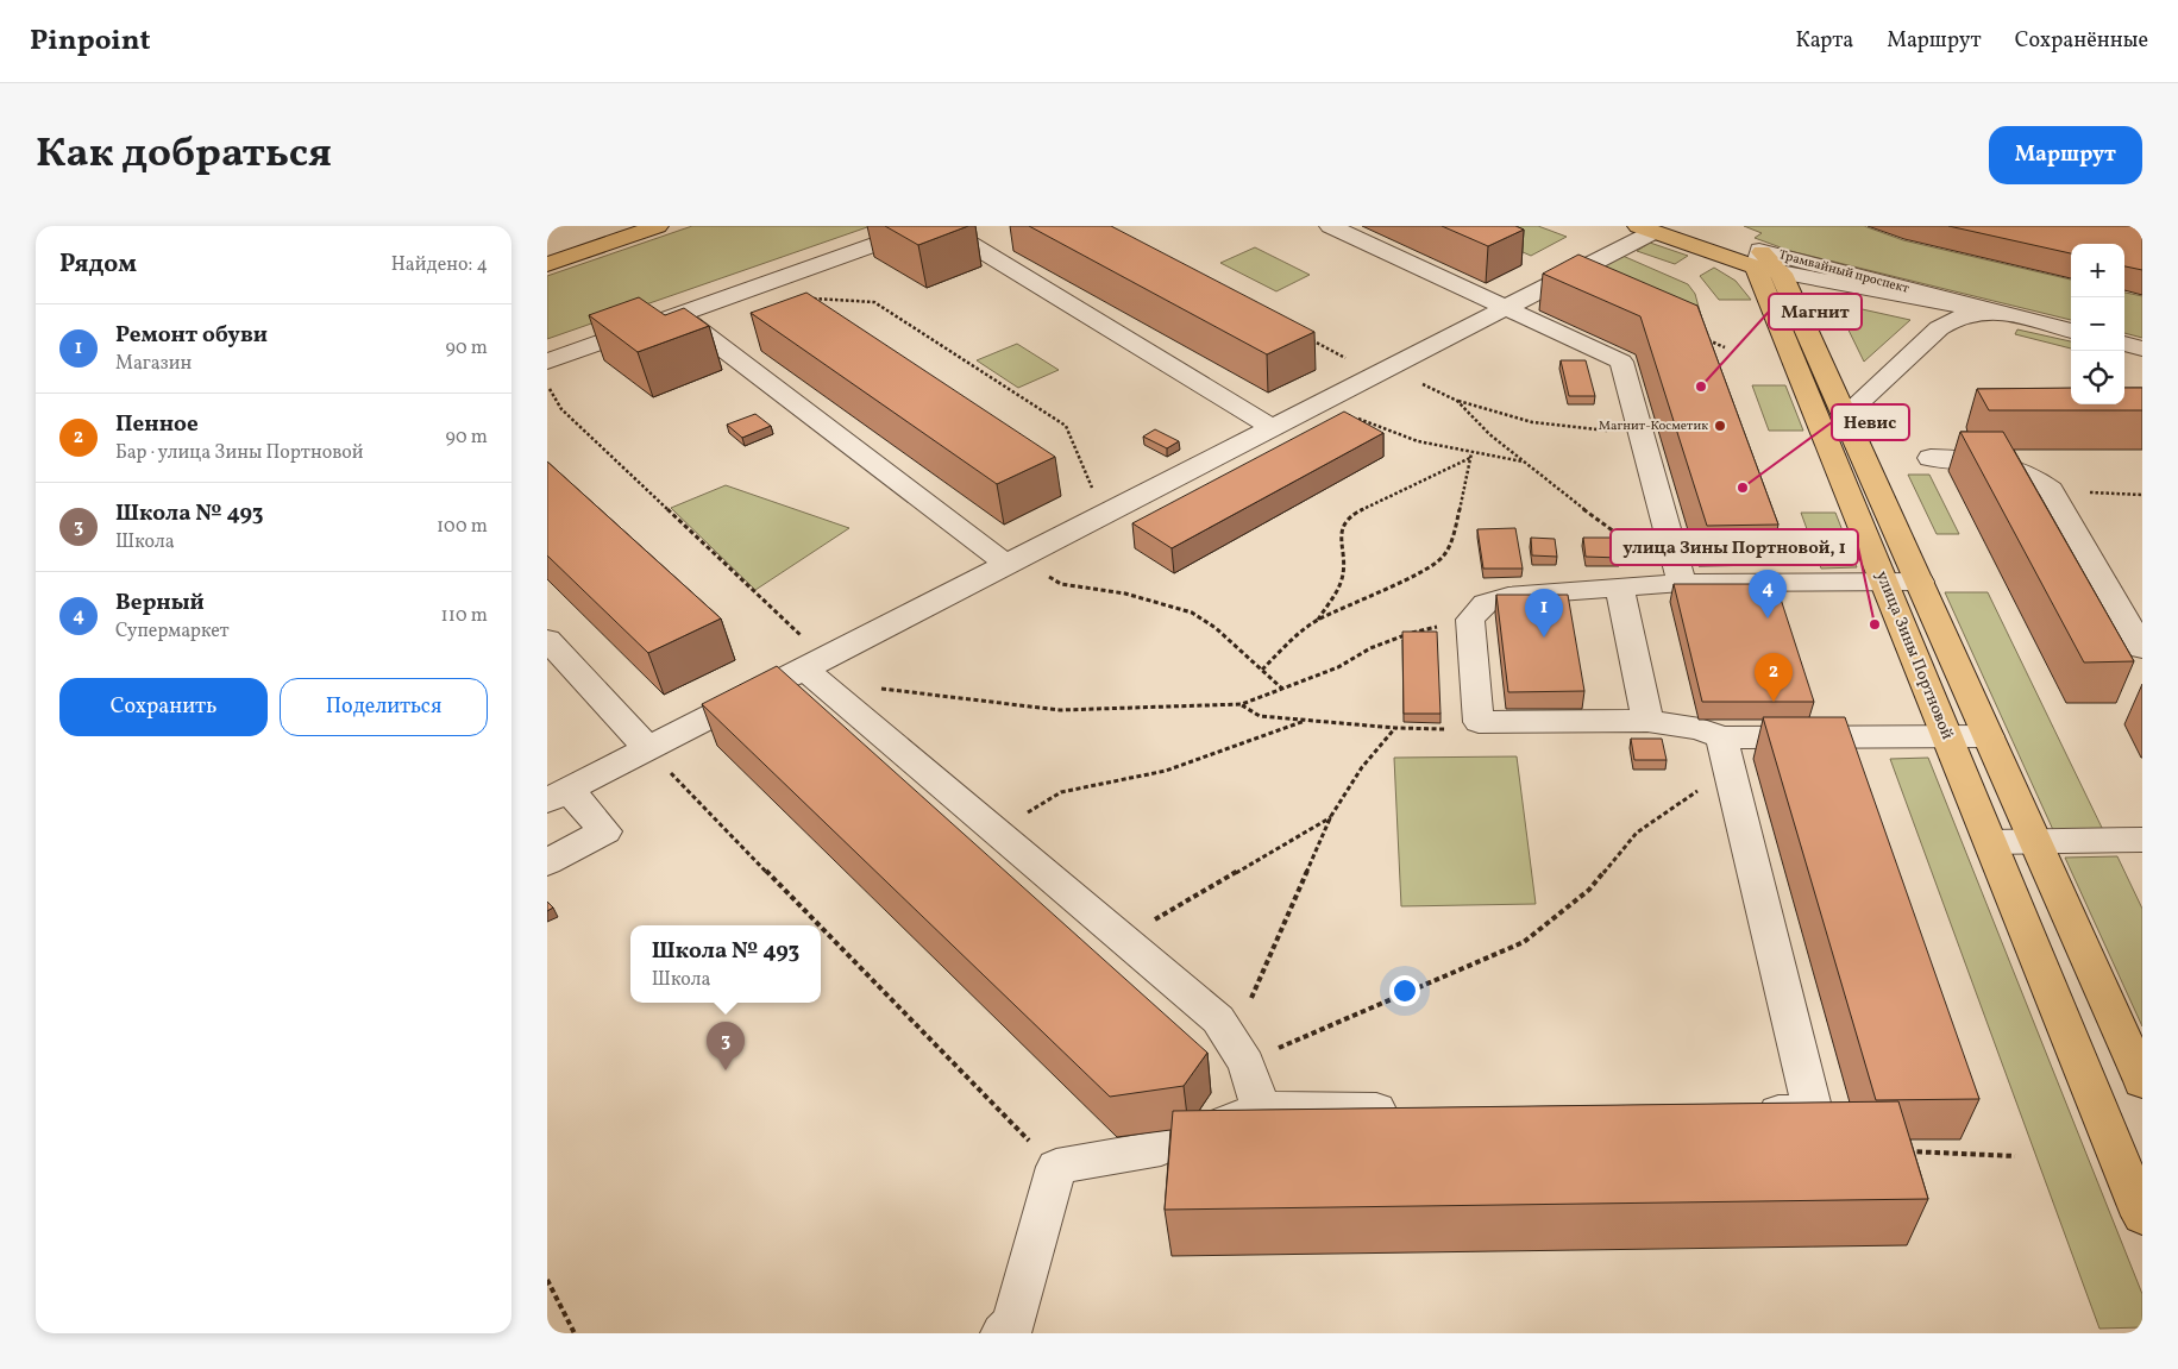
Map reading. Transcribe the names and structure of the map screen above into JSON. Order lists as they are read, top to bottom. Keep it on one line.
{"streets":{"main road":["Трамвайный проспект","улица Зины Портновой"]},"crossings":[["Трамвайный проспект","улица Зины Портновой"]],"places":["Магнит","Магнит-Косметик","Невис","улица Зины Портновой, 1"],"page":{"header":"Pinpoint","nav":["Карта","Маршрут","Сохранённые"],"title":"Как добраться","buttons":["Маршрут",["Сохранить","Поделиться"]],"heading":["Рядом","Найдено: 4"],"map_buttons":["+","−"],"list":[{"mark":"1","name":"Ремонт обуви","note":"Магазин","value":"90 m"},{"mark":"2","name":"Пенное","note":"Бар · улица Зины Портновой","value":"90 m"},{"mark":"3","name":"Школа № 493","note":"Школа","value":"100 m"},{"mark":"4","name":"Верный","note":"Супермаркет","value":"110 m"}],"pins":["4","1","2","3"],"popup":["Школа № 493","Школа"]}}
